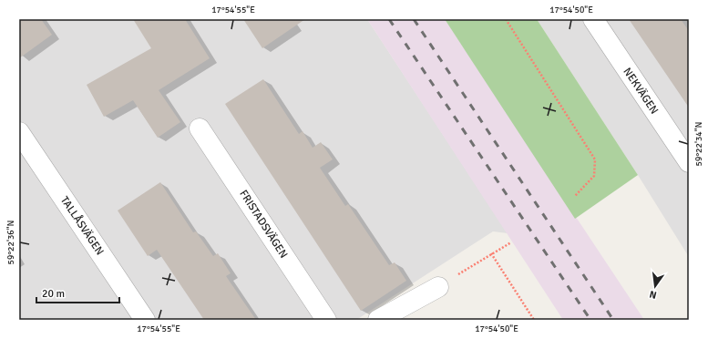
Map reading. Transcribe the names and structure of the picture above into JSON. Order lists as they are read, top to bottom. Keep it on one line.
{"streets":{"street":["NEKVÄGEN","FRISTADSVÄGEN","TALLÅSVÄGEN"]},"scale_bar":"20 m","north":"bottom","coordinates":["17°54'55\"E","17°54'50\"E","59°22'34\"N","59°22'36\"N"]}
